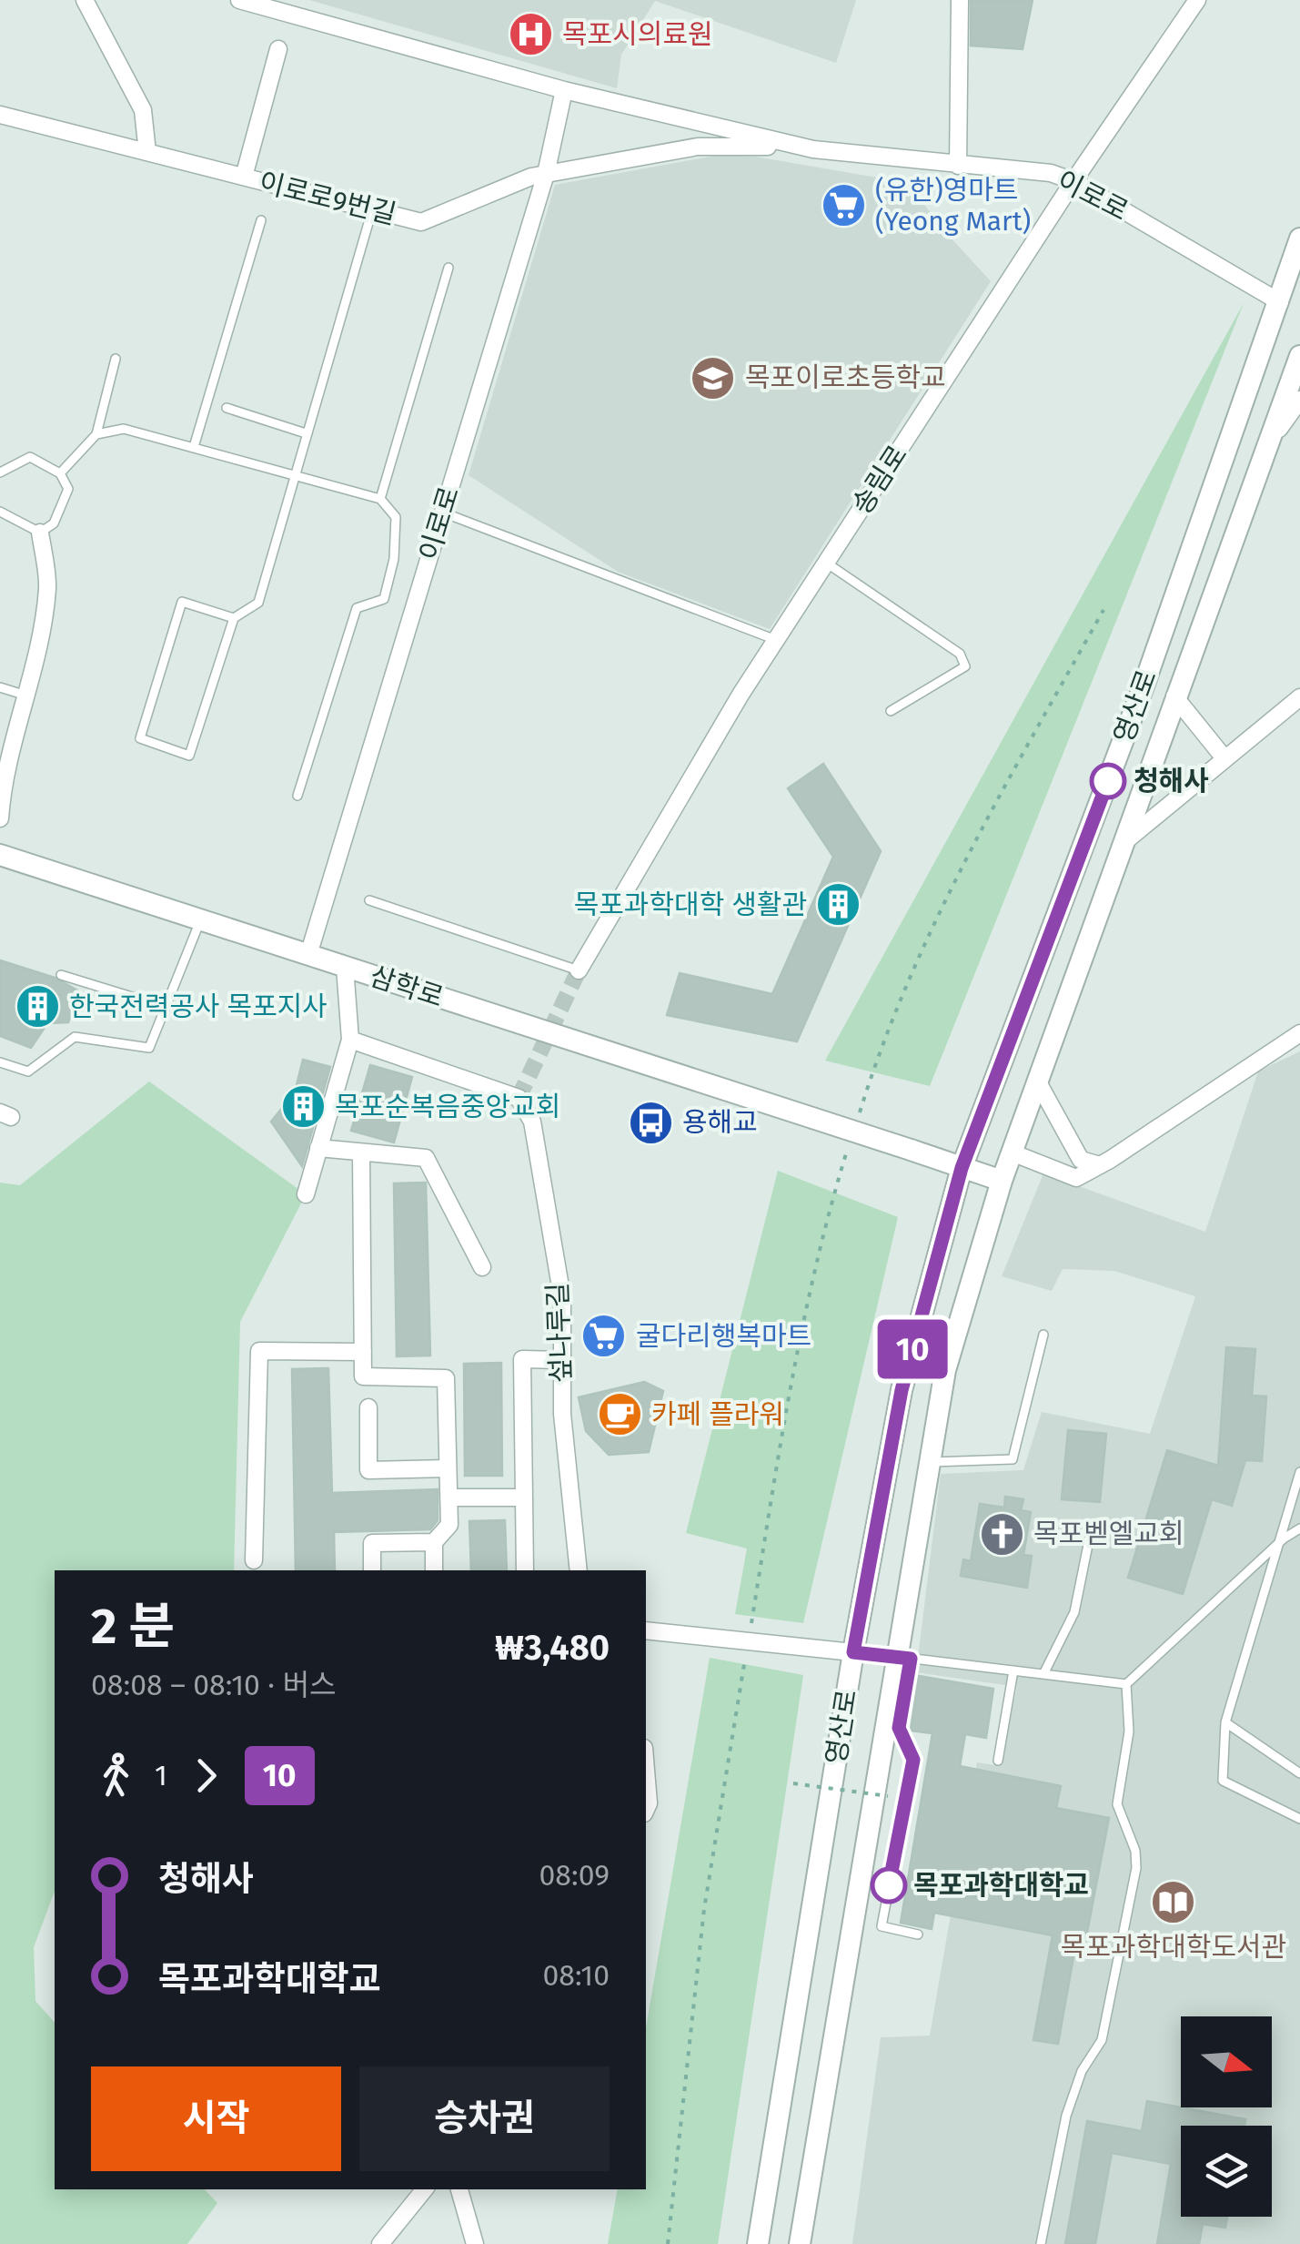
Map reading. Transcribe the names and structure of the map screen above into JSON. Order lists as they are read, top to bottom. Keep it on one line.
{"streets":{"street":["이로로","이로로9번길","송림로","영산로","삼학로","섶나루길"]},"crossings":[["이로로","이로로9번길"],["이로로","송림로"],["이로로","영산로"],["이로로","삼학로"],["영산로","삼학로"]],"places":{"hospital":["목포시의료원"],"supermarket":["(유한)영마트 (Yeong Mart)","굴다리행복마트"],"school or university":["목포이로초등학교"],"other":["청해사","목포과학대학교"],"building":["목포과학대학 생활관","한국전력공사 목포지사","목포순복음중앙교회"],"bus stop":["용해교"],"cafe":["카페 플라워"],"church":["목포벧엘교회"],"library":["목포과학대학도서관"]},"lines":["bus line 10"],"north":"right","page":{"on_map":"10","heading":["2 분","08:08 – 08:10 · 버스","₩3,480"],"legs":["1","10"],"list":[{"name":"청해사","value":"08:09"},{"name":"목포과학대학교","value":"08:10"}],"buttons":["시작","승차권"]}}
